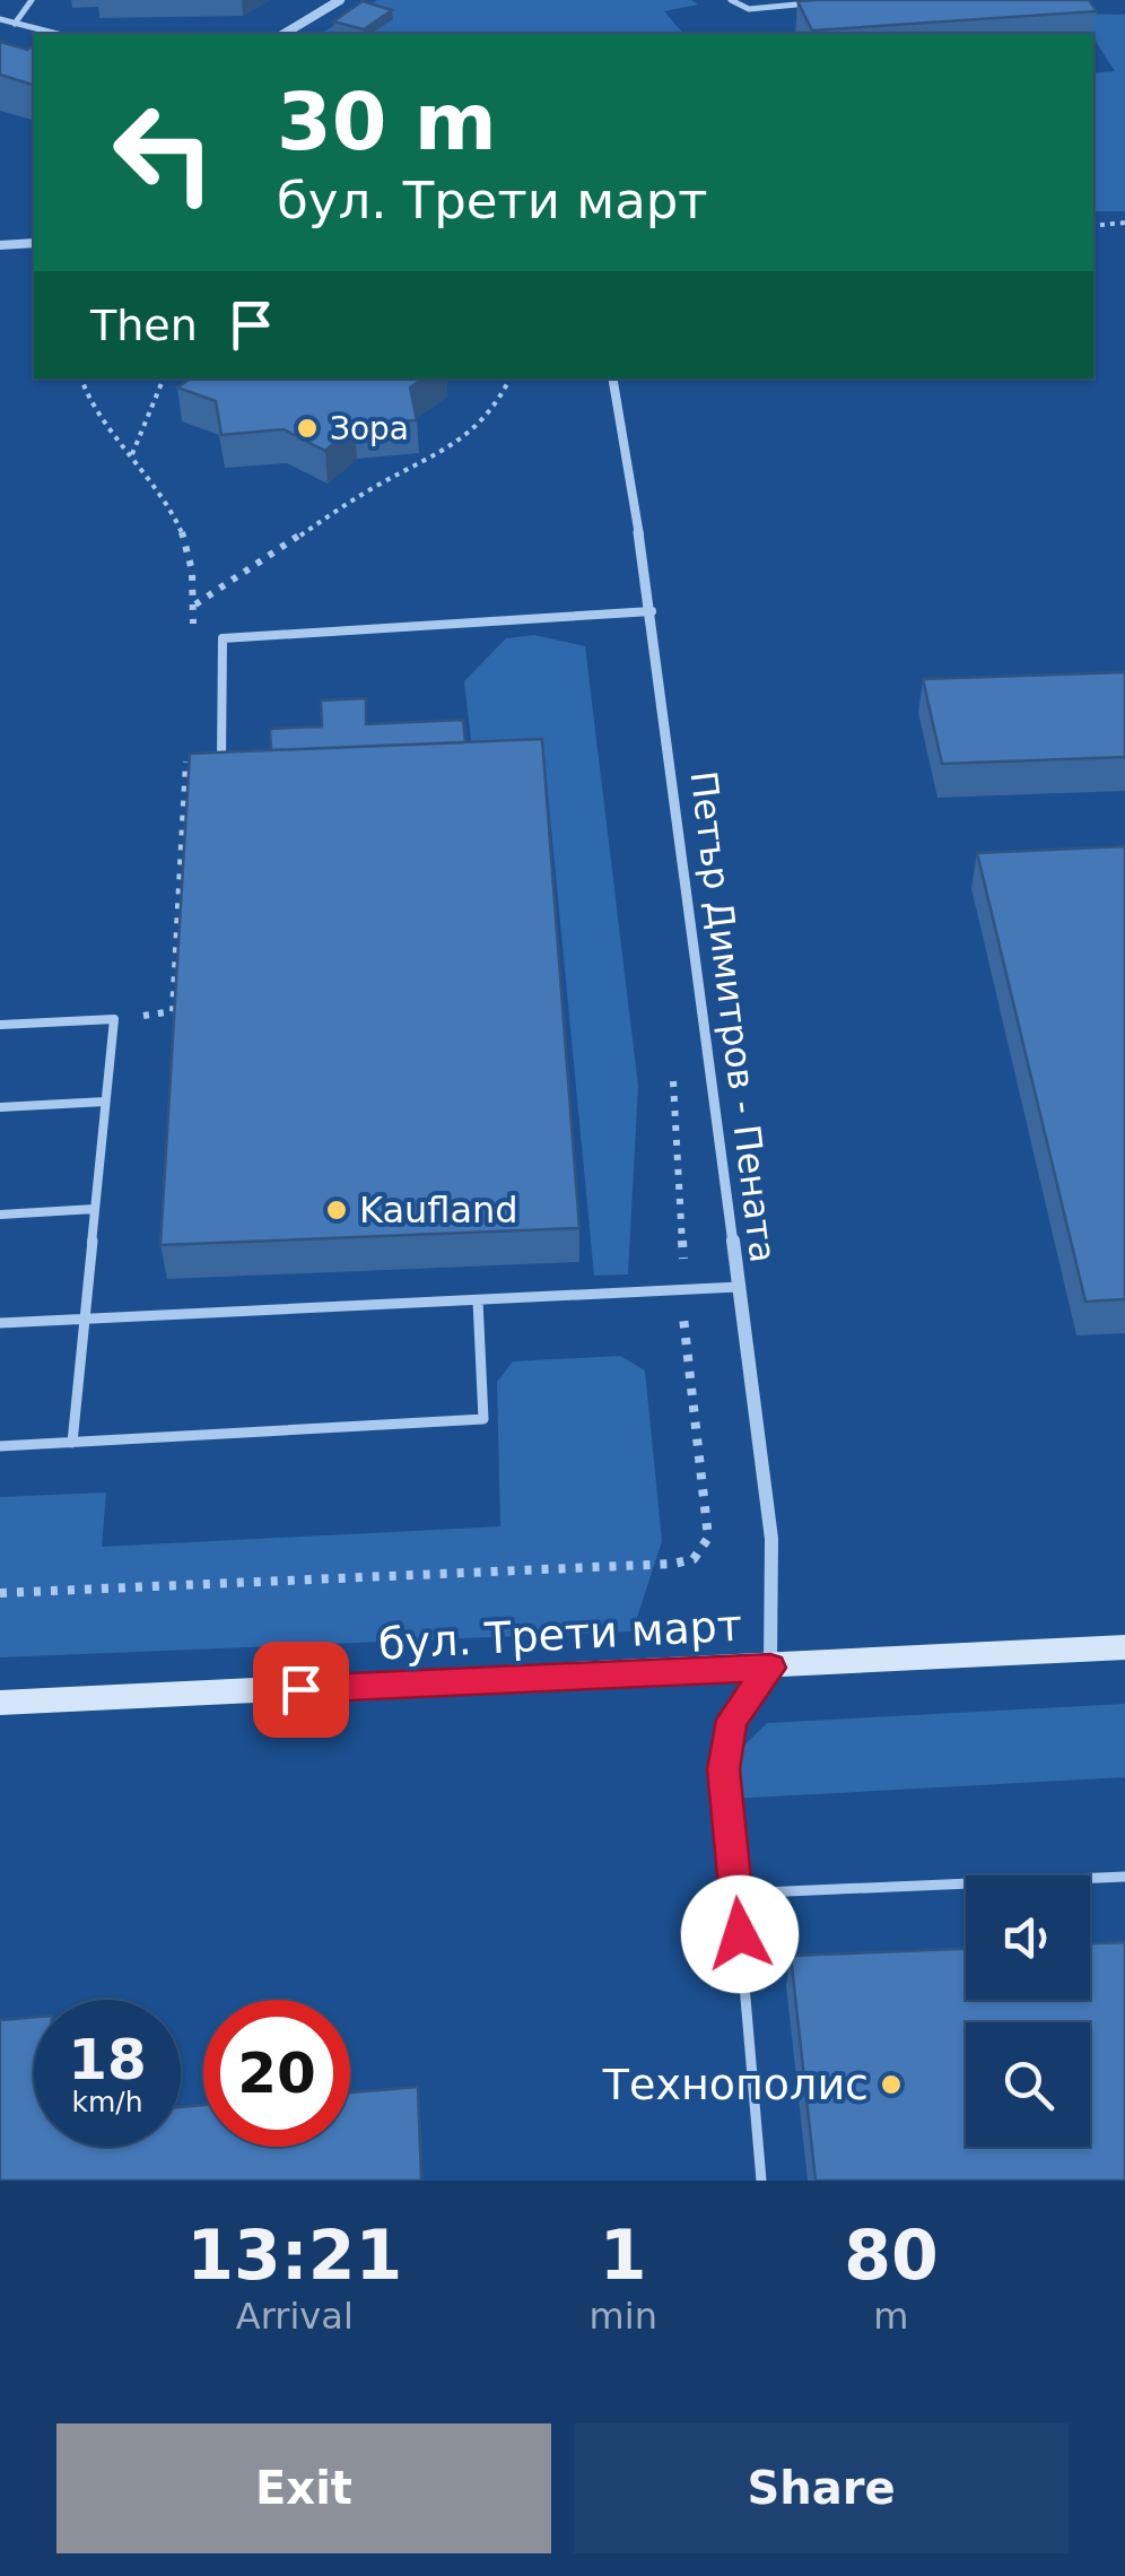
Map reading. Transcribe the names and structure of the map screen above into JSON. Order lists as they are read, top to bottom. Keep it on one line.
{"streets":{"main road":["бул. Трети март"],"street":["Петър Димитров - Пената"]},"crossings":[["Петър Димитров - Пената","бул. Трети март"]],"places":["Зора","Kaufland","Технополис"],"page":{"turn":["30 m","бул. Трети март"],"then":"Then","speed":"18 km/h","limit":"20","eta":["13:21","Arrival","1","min","80","m"],"buttons":["Exit","Share"]}}
